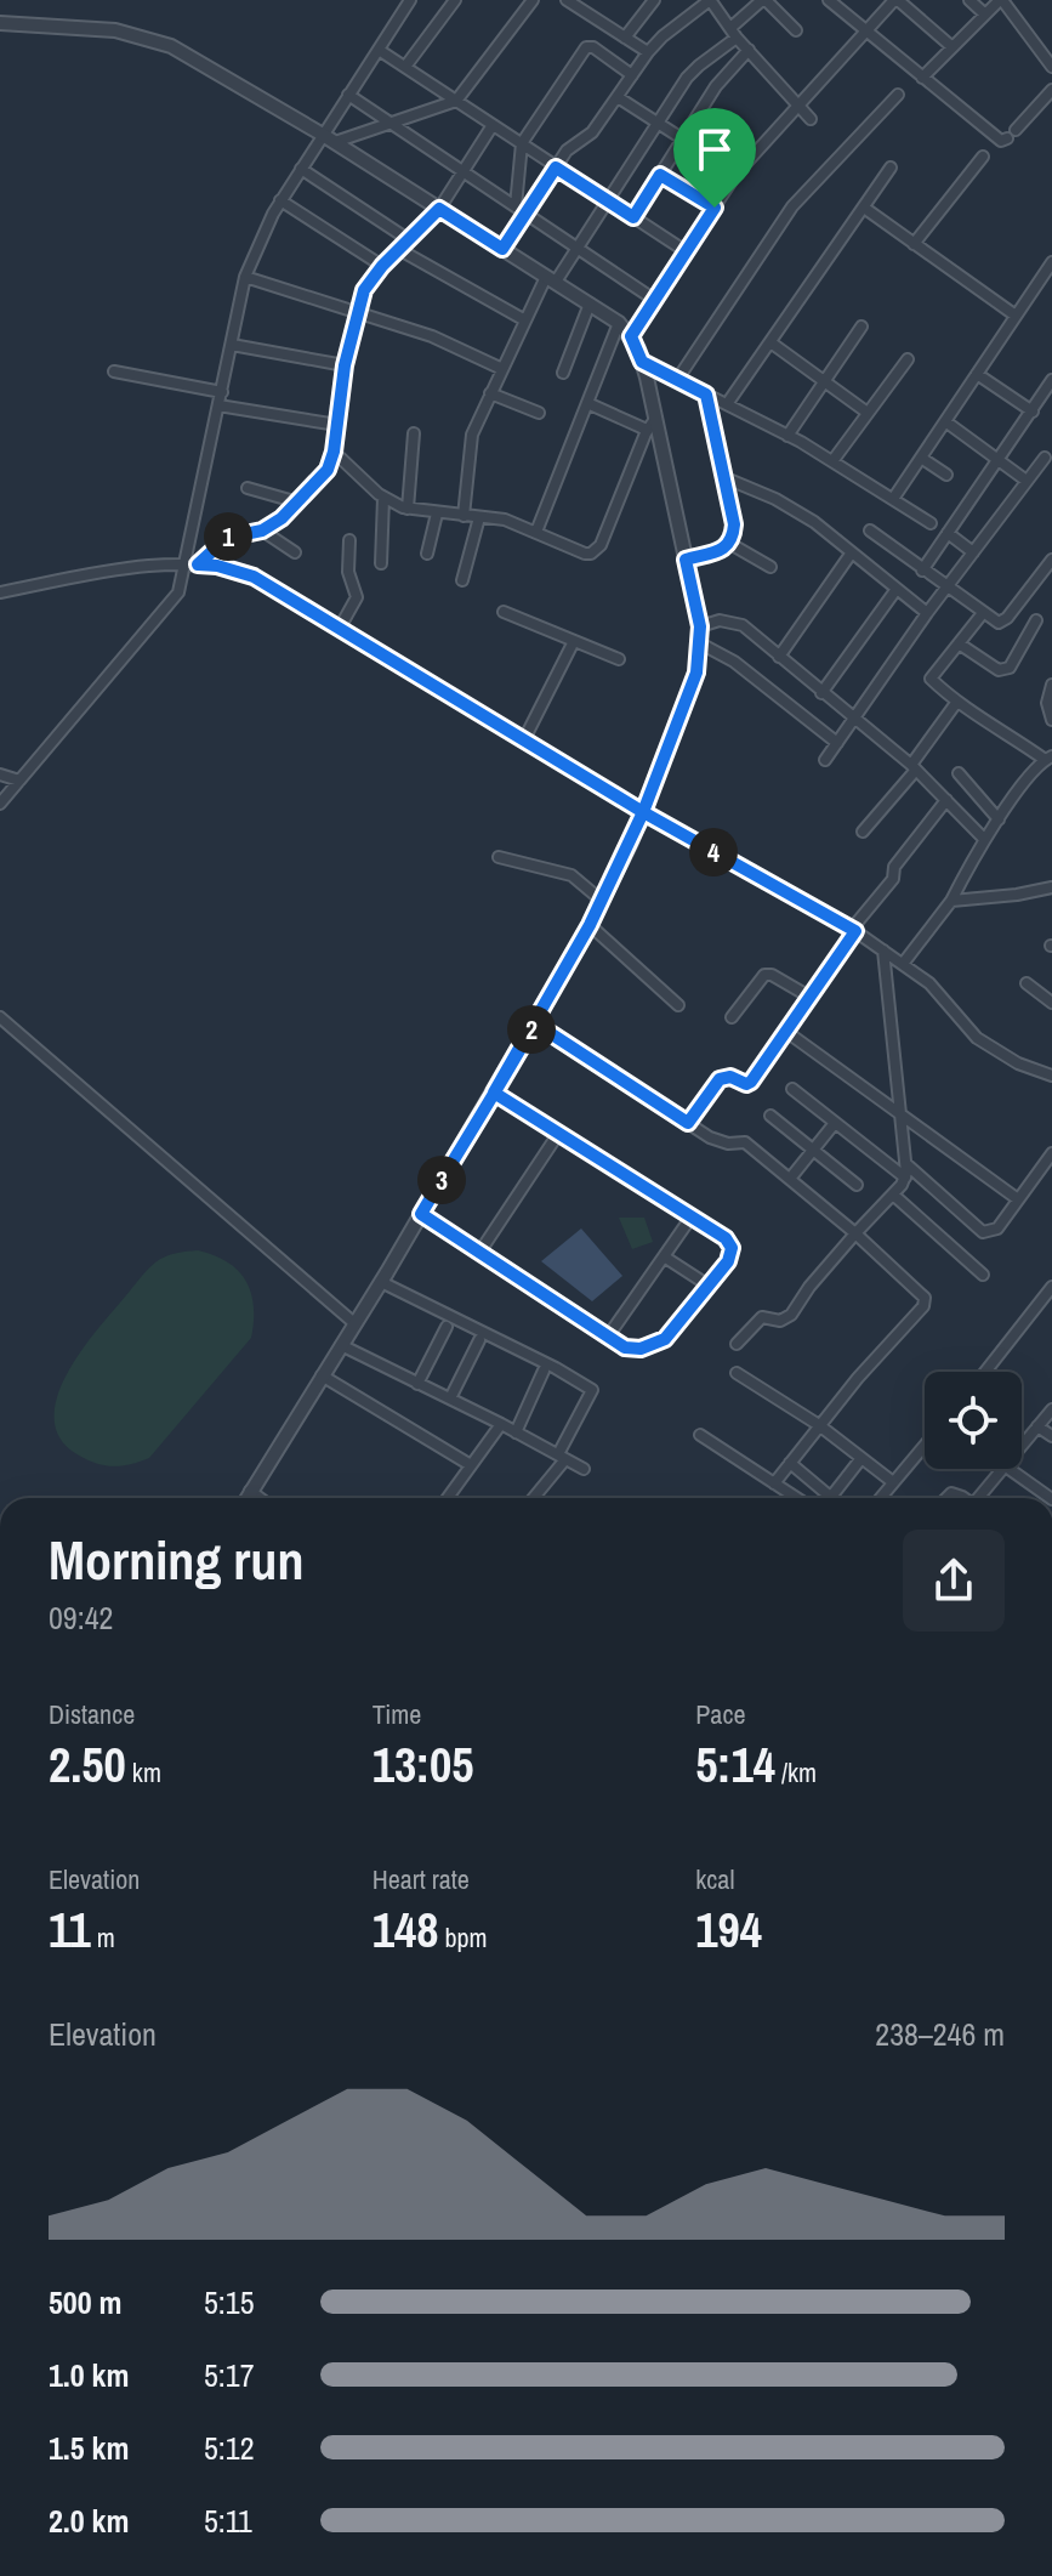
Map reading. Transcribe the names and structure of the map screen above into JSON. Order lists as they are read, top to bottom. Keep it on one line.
{"page":{"pins":["1","4","2","3"],"heading":["Morning run","09:42"],"stats":[["Distance","2.50 km"],["Time","13:05"],["Pace","5:14 /km"],["Elevation","11 m"],["Heart rate","148 bpm"],["kcal","194"]],"chart":["Elevation","238–246 m"],"list":[{"name":"500 m","note":"5:15"},{"name":"1.0 km","note":"5:17"},{"name":"1.5 km","note":"5:12"},{"name":"2.0 km","note":"5:11"}]}}
